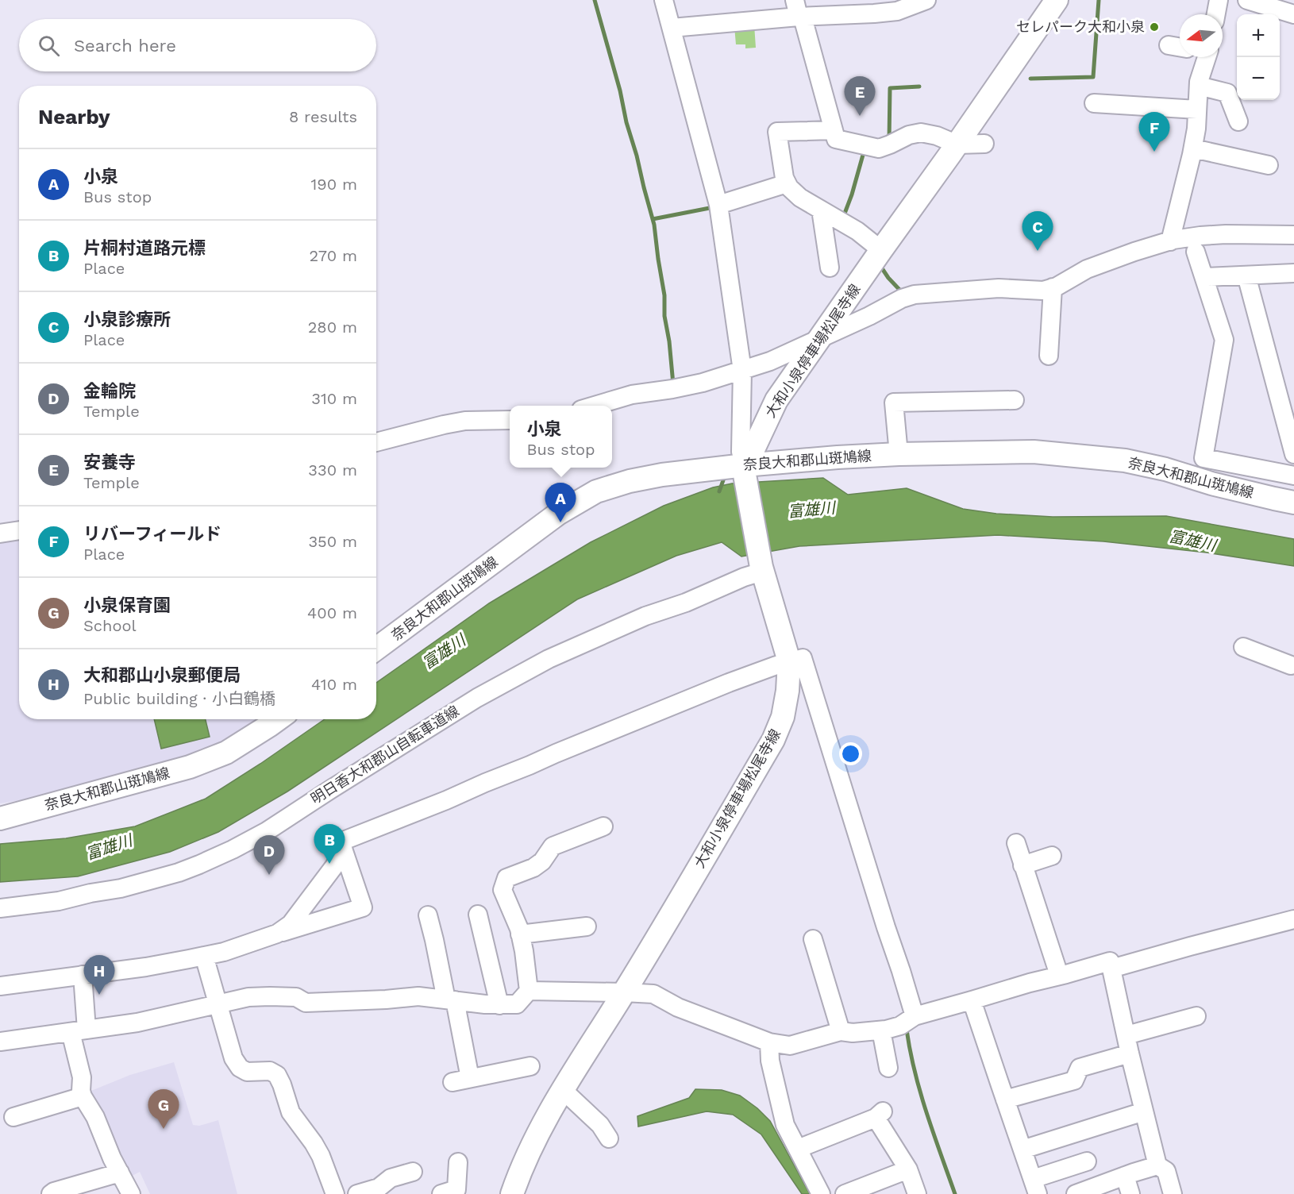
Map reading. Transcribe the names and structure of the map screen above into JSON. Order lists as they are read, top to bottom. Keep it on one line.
{"streets":{"main road":["大和小泉停車場松尾寺線","奈良大和郡山斑鳩線"],"street":["明日香大和郡山自転車道線"]},"crossings":[["大和小泉停車場松尾寺線","奈良大和郡山斑鳩線"],["大和小泉停車場松尾寺線","明日香大和郡山自転車道線"]],"water":["富雄川"],"places":["セレパーク大和小泉"],"north":"left","page":{"map_buttons":["+","−"],"search":"Search here","pins":["E","F","C","A","B","D","H","G"],"heading":["Nearby","8 results"],"list":[{"mark":"A","name":"小泉","note":"Bus stop","value":"190 m"},{"mark":"B","name":"片桐村道路元標","note":"Place","value":"270 m"},{"mark":"C","name":"小泉診療所","note":"Place","value":"280 m"},{"mark":"D","name":"金輪院","note":"Temple","value":"310 m"},{"mark":"E","name":"安養寺","note":"Temple","value":"330 m"},{"mark":"F","name":"リバーフィールド","note":"Place","value":"350 m"},{"mark":"G","name":"小泉保育園","note":"School","value":"400 m"},{"mark":"H","name":"大和郡山小泉郵便局","note":"Public building · 小白鶴橋","value":"410 m"}],"popup":["小泉","Bus stop"]}}
